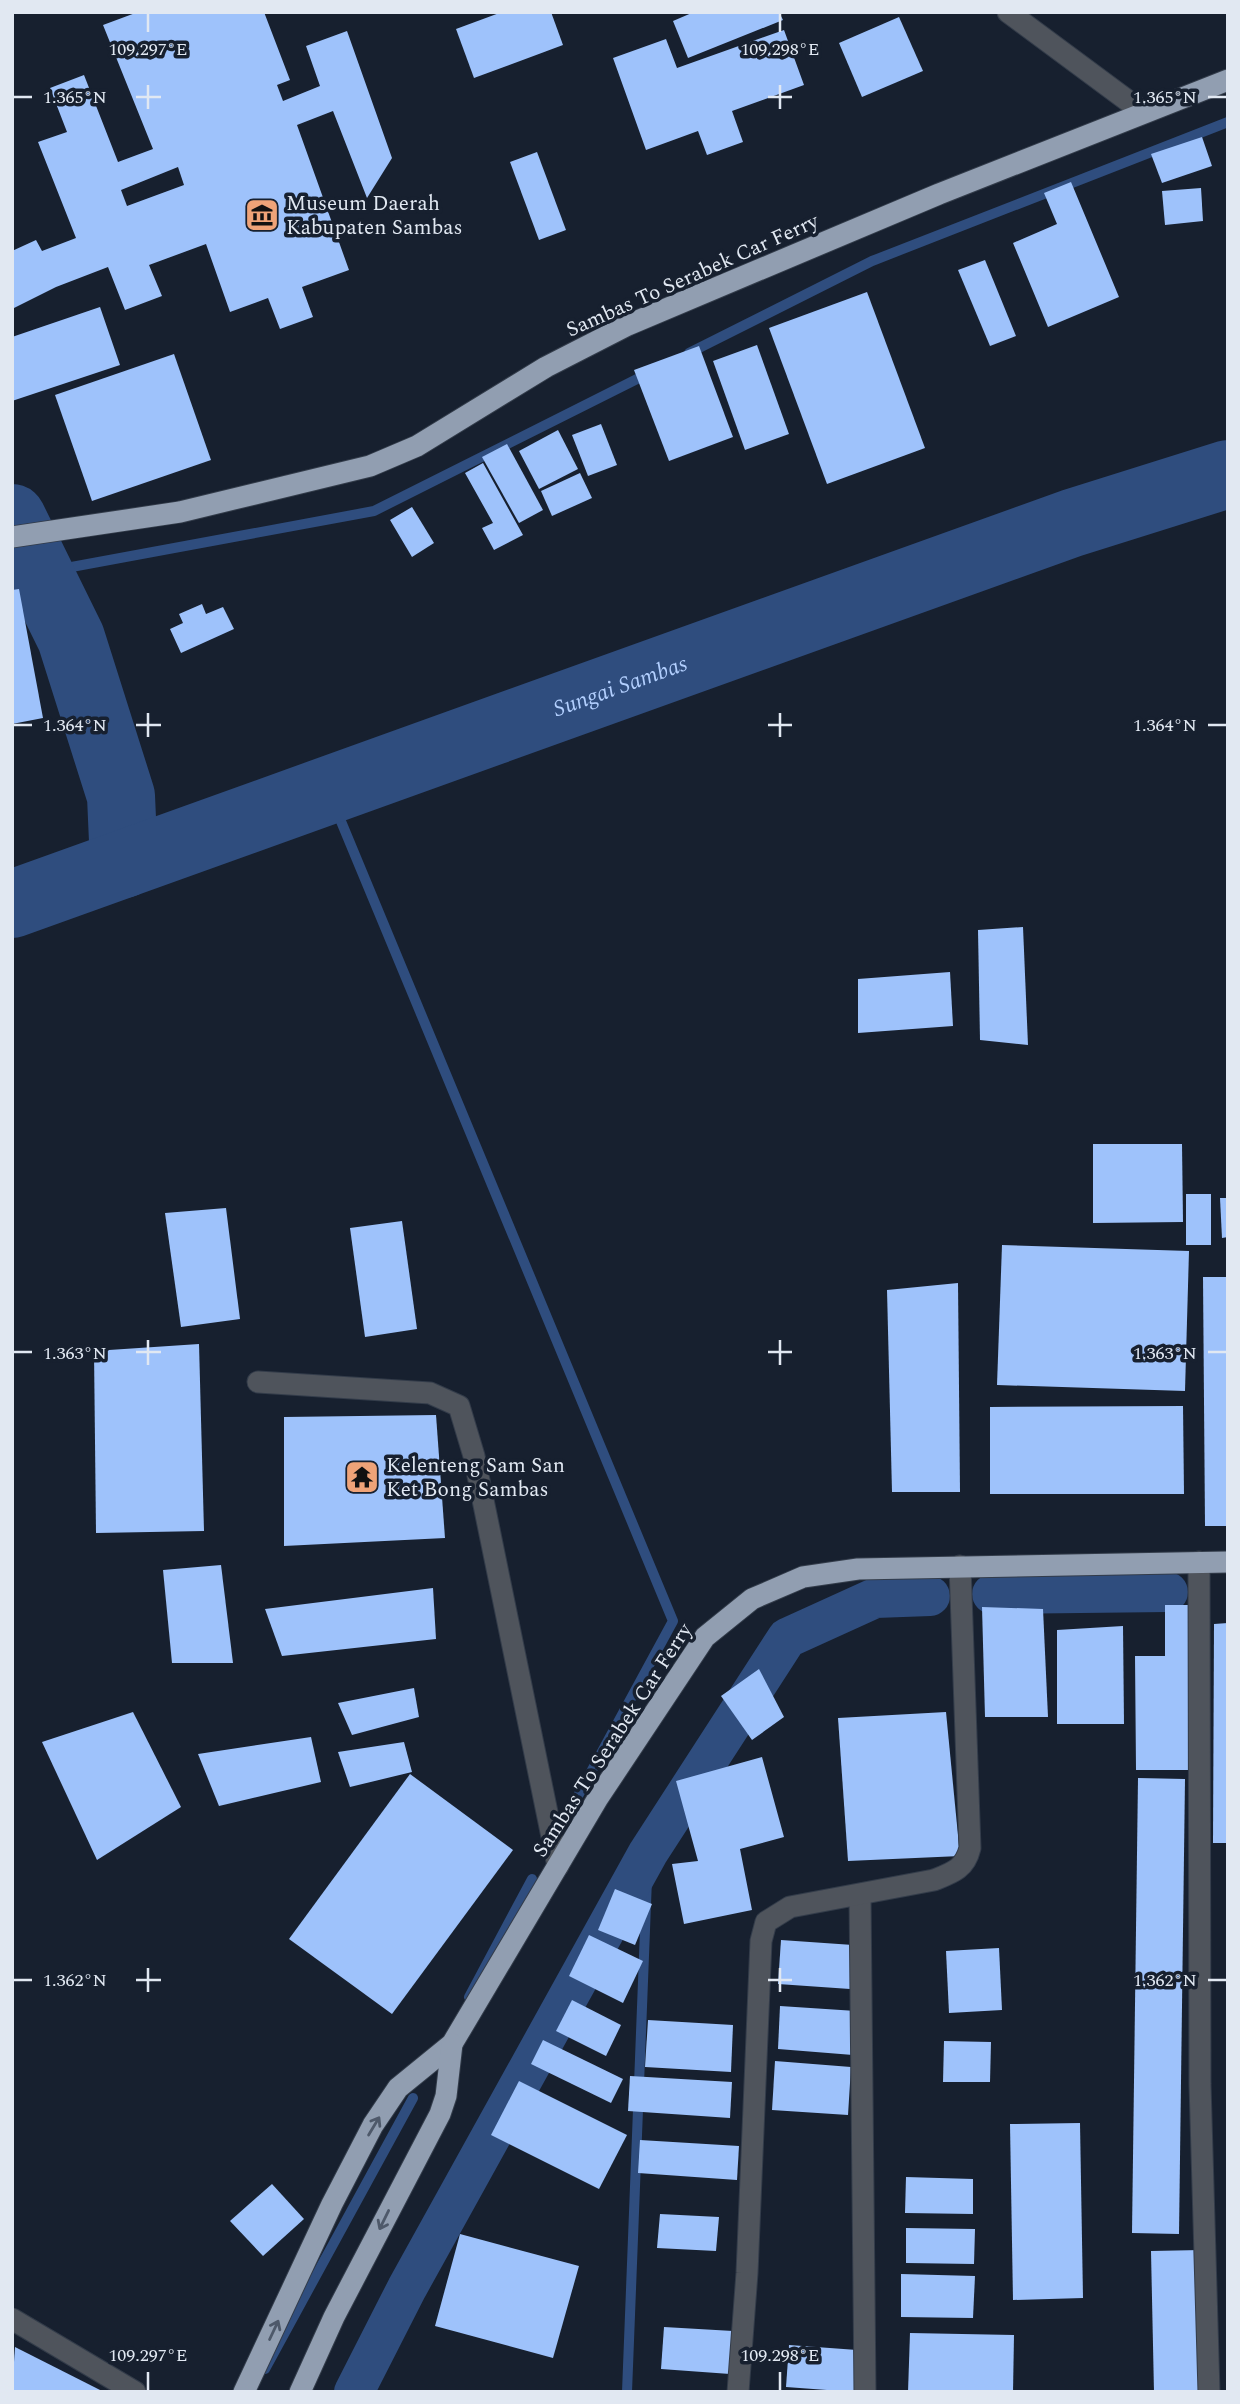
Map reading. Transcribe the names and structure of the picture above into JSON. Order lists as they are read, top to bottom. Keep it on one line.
{"streets":{"highway":["Sambas To Serabek Car Ferry"]},"water":["Sungai Sambas"],"places":{"museum":["Museum Daerah Kabupaten Sambas"],"temple":["Kelenteng Sam San Ket Bong Sambas"]},"coordinates":["109.297°E","109.298°E","1.365°N","1.364°N","1.363°N","1.362°N"]}
